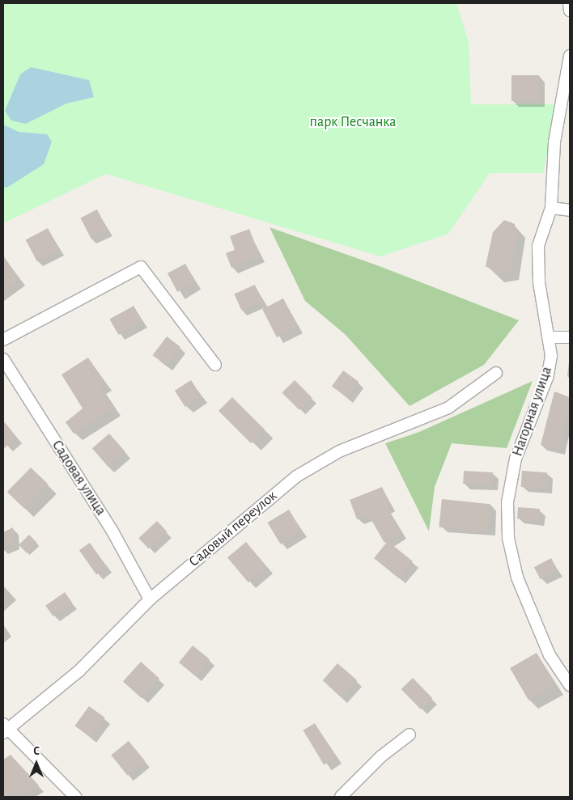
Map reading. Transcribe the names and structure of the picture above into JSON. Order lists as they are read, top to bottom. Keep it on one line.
{"streets":{"street":["Нагорная улица","Садовая улица","Садовый переулок"]},"crossings":[["Садовая улица","Садовый переулок"]],"parks":["парк Песчанка"],"north":"top"}
